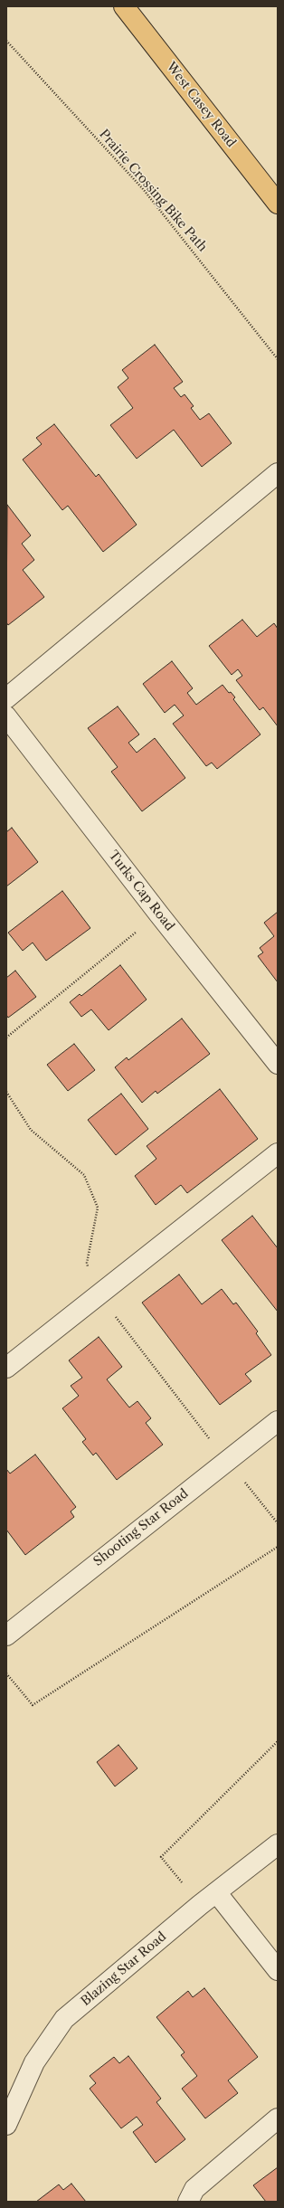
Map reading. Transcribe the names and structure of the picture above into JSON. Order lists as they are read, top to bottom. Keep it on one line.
{"streets":{"main road":["West Casey Road"],"street":["Turks Cap Road","Shooting Star Road","Blazing Star Road"],"path":["Prairie Crossing Bike Path"]}}
